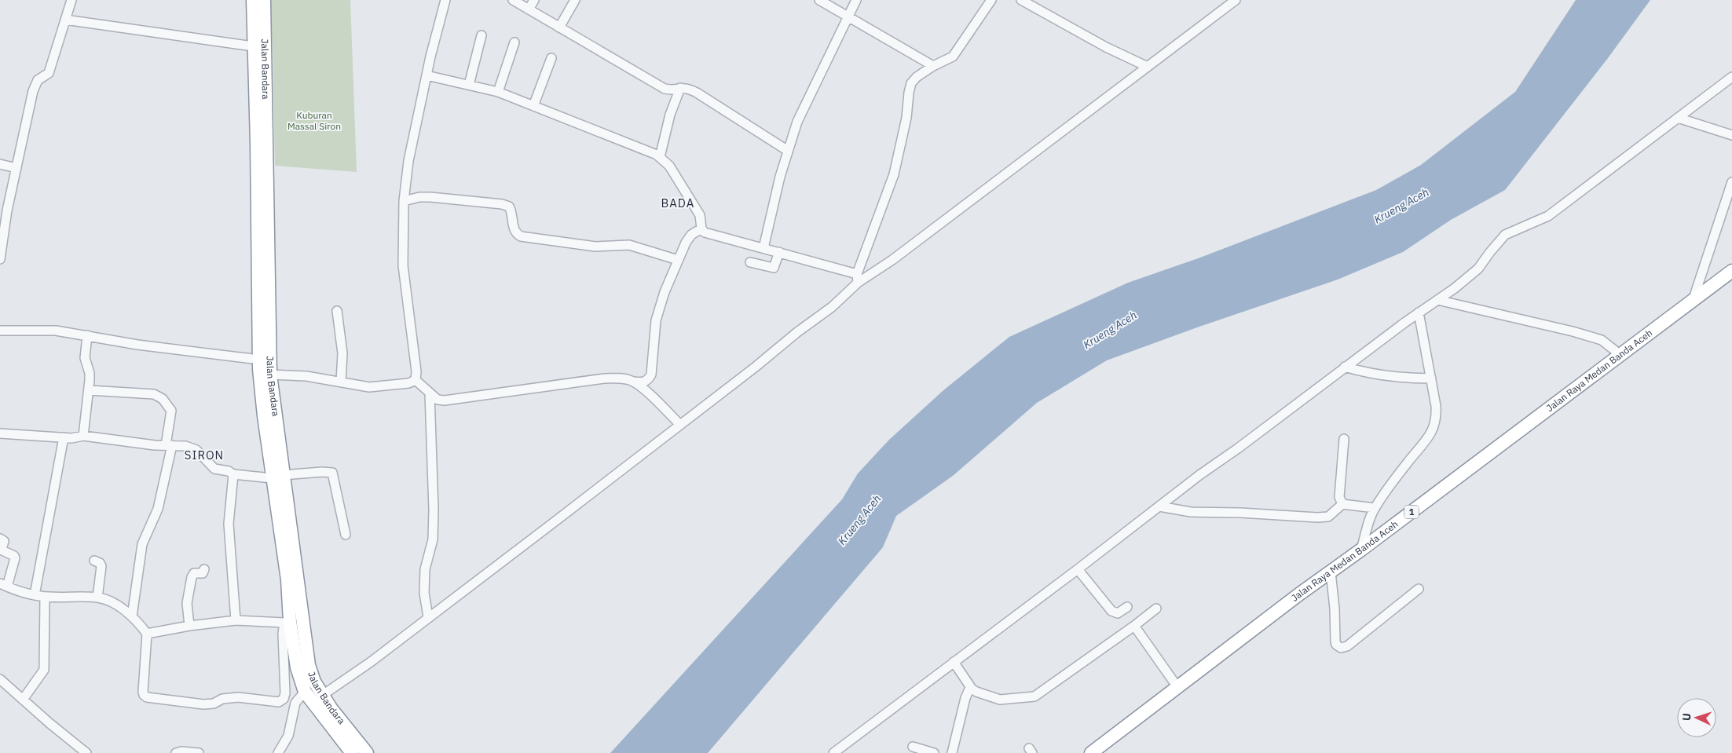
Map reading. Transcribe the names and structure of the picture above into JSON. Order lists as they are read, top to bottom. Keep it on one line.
{"streets":{"highway":["Jalan Bandara","Jalan Raya Medan Banda Aceh","1"]},"districts":["BADA","SIRON"],"water":["Krueng Aceh"],"parks":["Kuburan Massal Siron"],"north":"left"}
